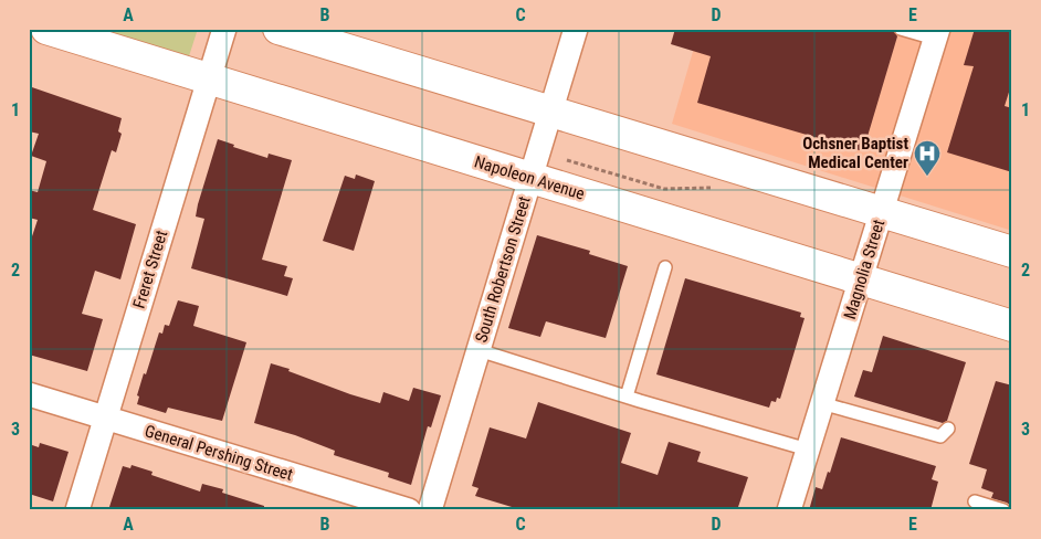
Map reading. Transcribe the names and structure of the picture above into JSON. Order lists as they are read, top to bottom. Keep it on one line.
{"streets":{"main road":["Napoleon Avenue"],"street":["Freret Street","South Robertson Street","Magnolia Street","General Pershing Street"]},"crossings":[["Napoleon Avenue","Freret Street"],["Napoleon Avenue","South Robertson Street"],["Napoleon Avenue","Magnolia Street"],["Freret Street","General Pershing Street"]],"places":{"hospital":["Ochsner Baptist Medical Center"]},"grid":{"columns":["A","B","C","D","E"],"rows":["1","2","3"]}}
